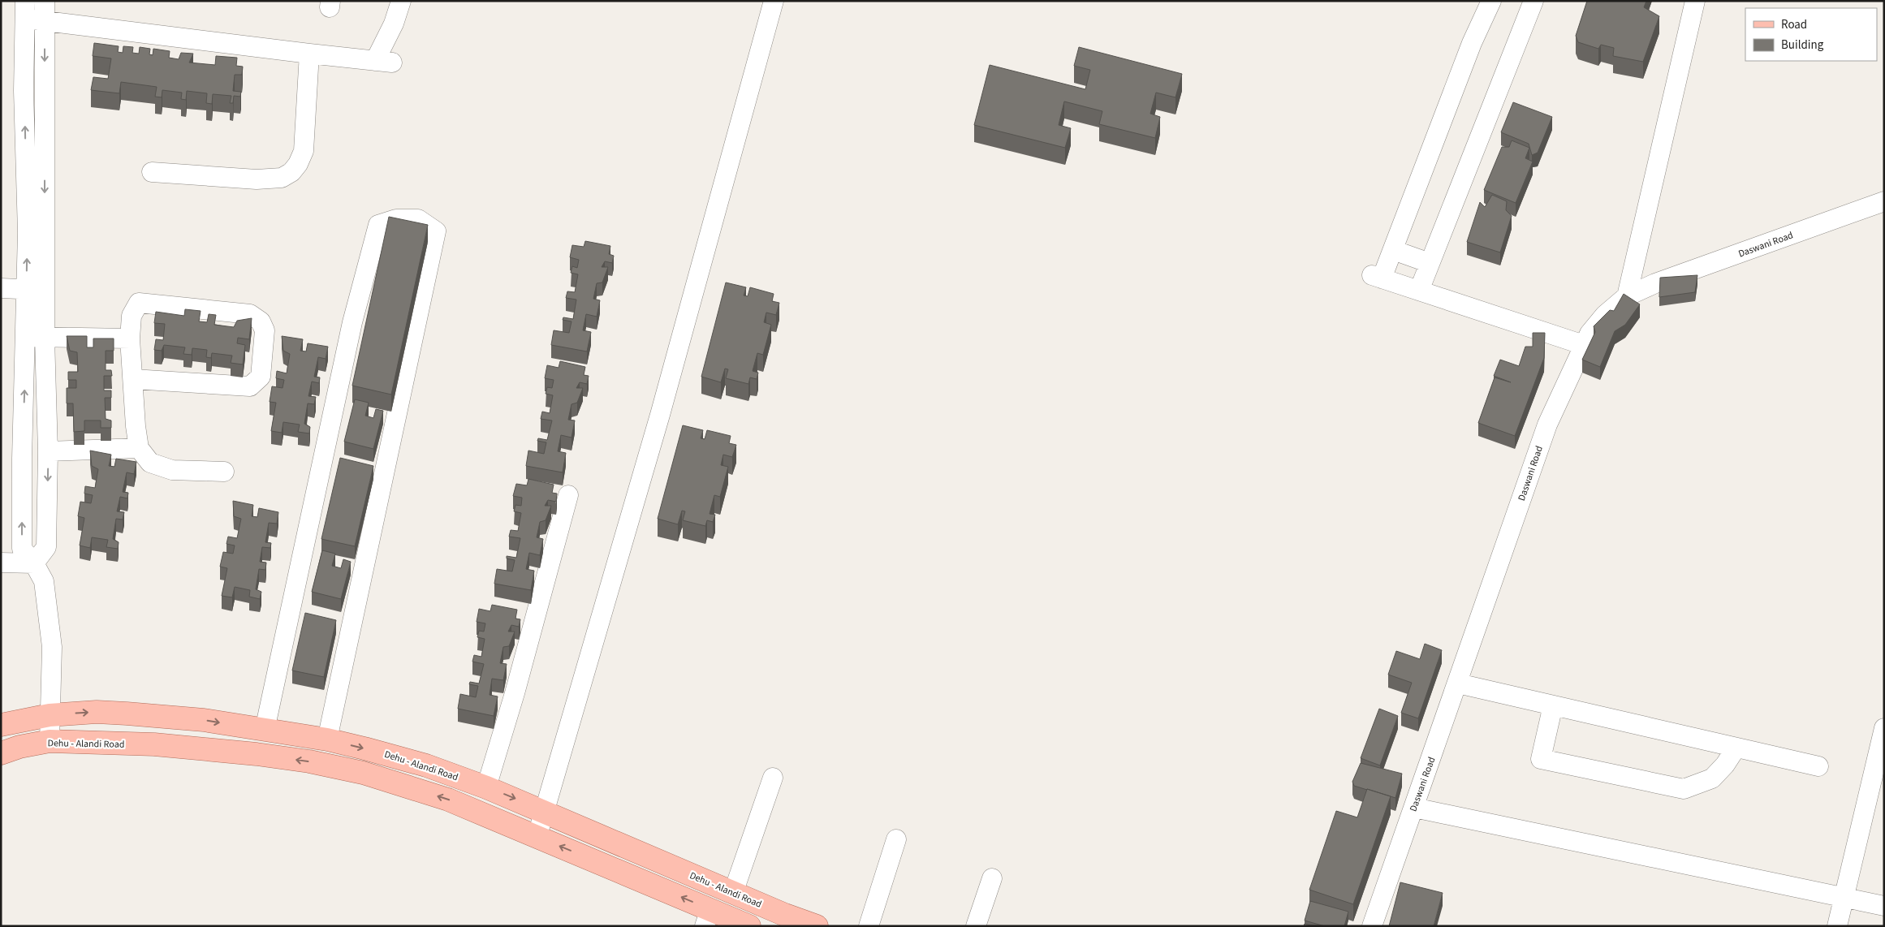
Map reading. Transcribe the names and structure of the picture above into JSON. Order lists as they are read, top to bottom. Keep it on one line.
{"streets":{"main road":["Dehu - Alandi Road"],"street":["Daswani Road"]},"legend":["Road","Building"]}
